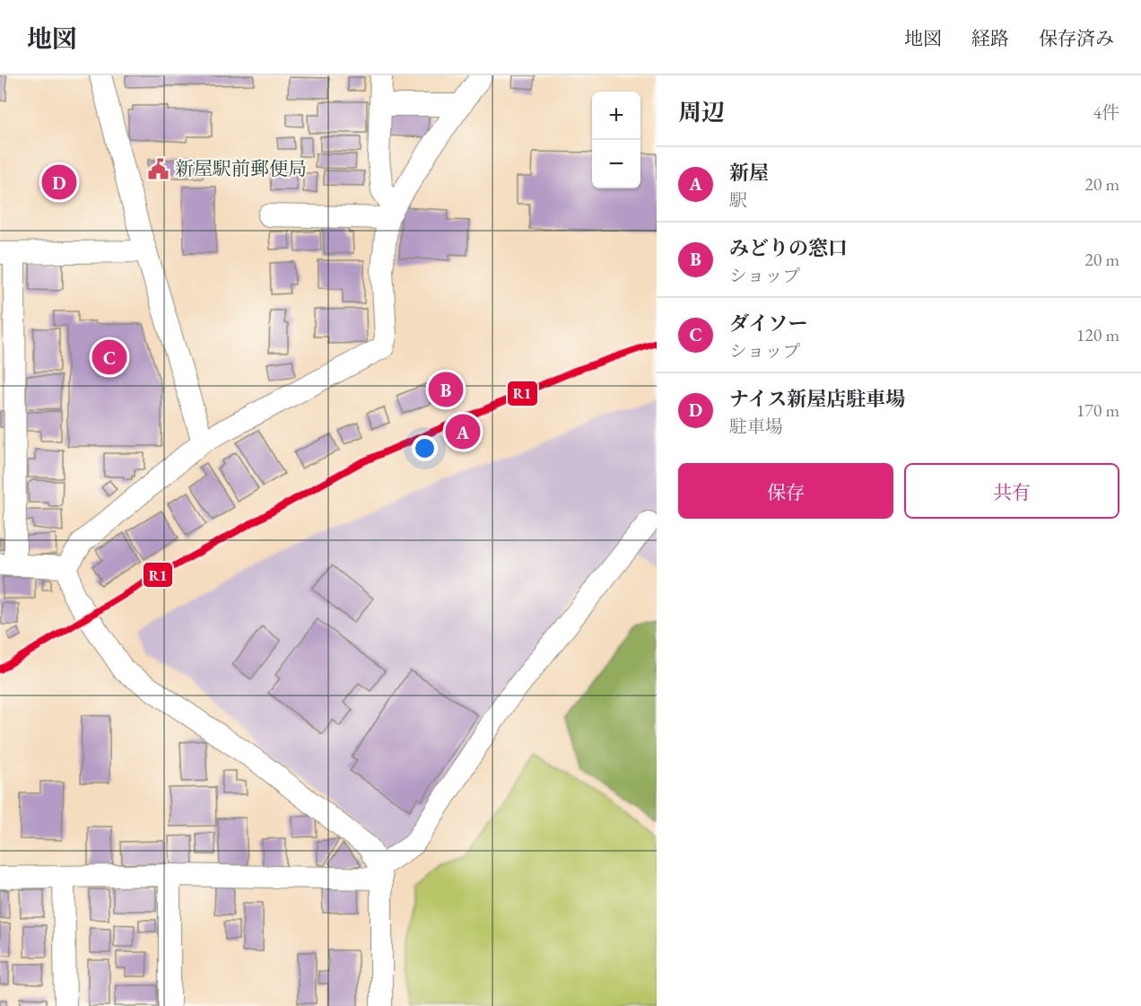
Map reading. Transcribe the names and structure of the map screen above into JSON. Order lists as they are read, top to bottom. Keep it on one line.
{"places":{"public building":["新屋駅前郵便局"]},"lines":["transit line R1"],"page":{"header":"地図","nav":["地図","経路","保存済み"],"heading":["周辺","4件"],"map_buttons":["+","−"],"list":[{"mark":"A","name":"新屋","note":"駅","value":"20 m"},{"mark":"B","name":"みどりの窓口","note":"ショップ","value":"20 m"},{"mark":"C","name":"ダイソー","note":"ショップ","value":"120 m"},{"mark":"D","name":"ナイス新屋店駐車場","note":"駐車場","value":"170 m"}],"pins":["D","C","B","A"],"buttons":["保存","共有"]}}
